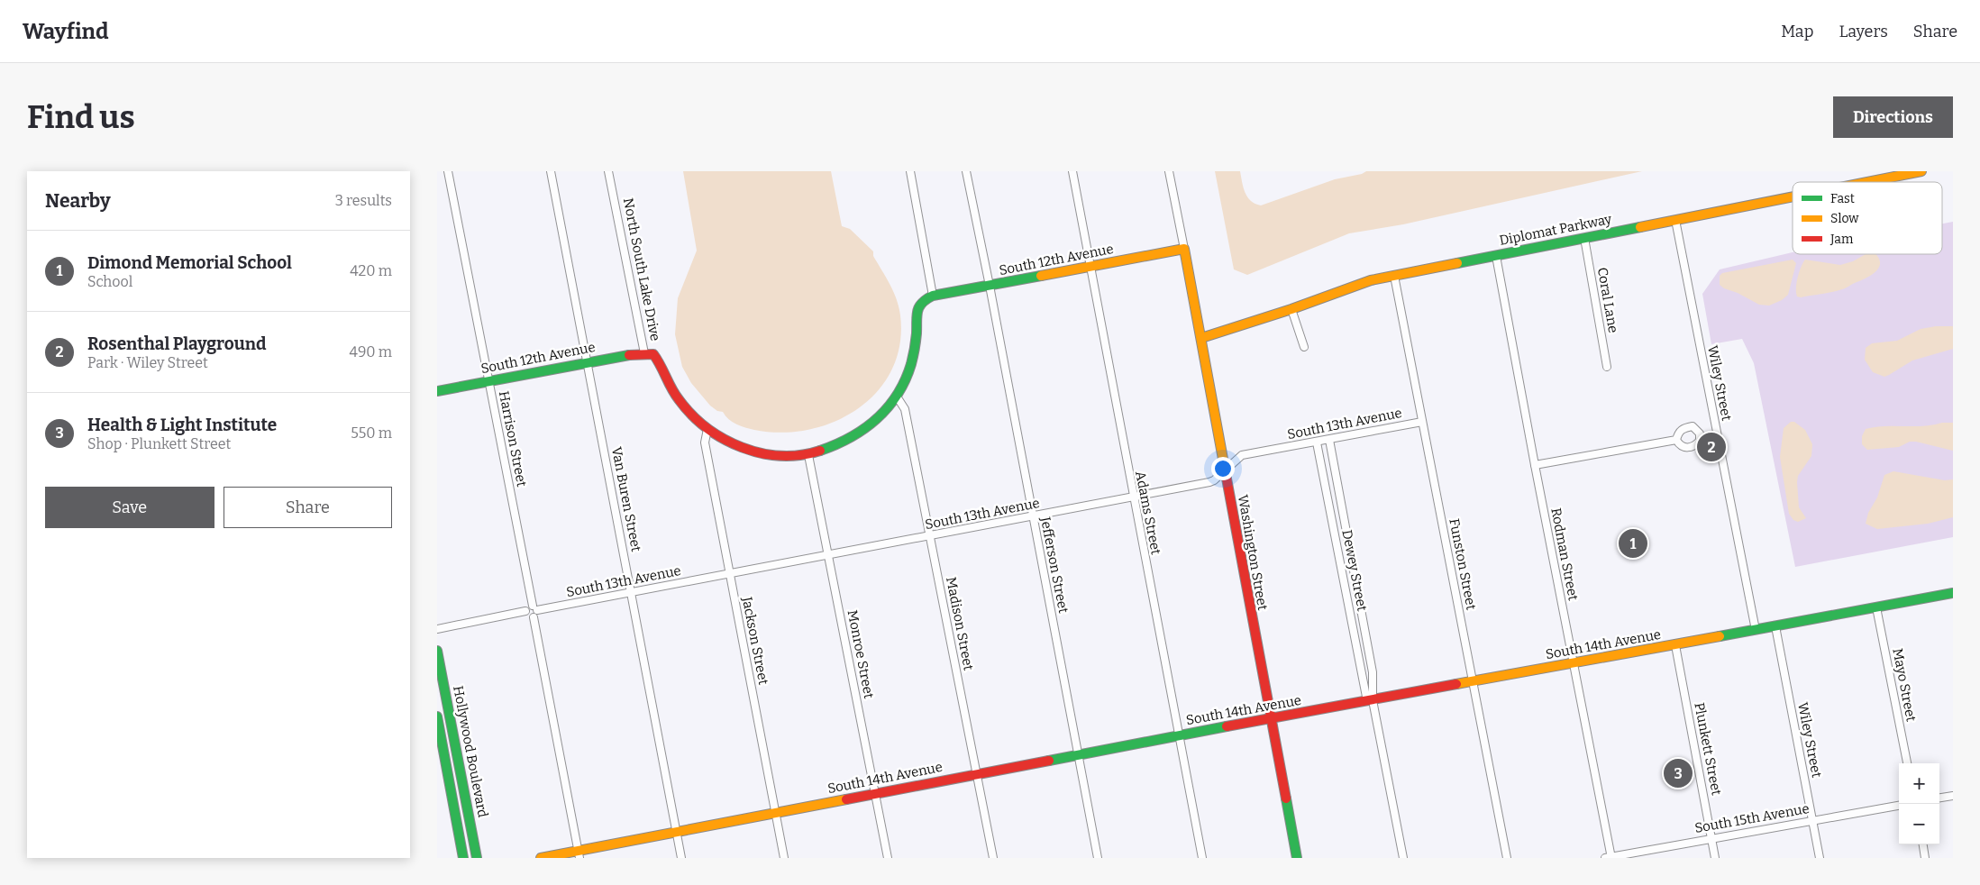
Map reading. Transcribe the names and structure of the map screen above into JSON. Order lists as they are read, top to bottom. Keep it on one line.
{"streets":{"street":["Diplomat Parkway","South 12th Avenue","North South Lake Drive","Coral Lane","Wiley Street","South 13th Avenue","Harrison Street","Van Buren Street","Adams Street","Washington Street","Rodman Street","Funston Street","Jefferson Street","Dewey Street","Madison Street","Jackson Street","South 14th Avenue","Monroe Street","Mayo Street","Plunkett Street","Hollywood Boulevard","South 15th Avenue"]},"crossings":[["Diplomat Parkway","Coral Lane"],["Diplomat Parkway","Wiley Street"],["Diplomat Parkway","Washington Street"],["Diplomat Parkway","Rodman Street"],["Diplomat Parkway","Funston Street"],["South 12th Avenue","North South Lake Drive"],["South 12th Avenue","Harrison Street"],["South 12th Avenue","Van Buren Street"],["South 12th Avenue","Adams Street"],["South 12th Avenue","Washington Street"],["South 12th Avenue","Jefferson Street"],["North South Lake Drive","Madison Street"],["North South Lake Drive","Jackson Street"],["North South Lake Drive","Monroe Street"],["Wiley Street","South 14th Avenue"],["Wiley Street","South 15th Avenue"],["South 13th Avenue","Harrison Street"],["South 13th Avenue","Van Buren Street"],["South 13th Avenue","Adams Street"],["South 13th Avenue","Washington Street"],["South 13th Avenue","Funston Street"],["South 13th Avenue","Jefferson Street"],["South 13th Avenue","Dewey Street"],["South 13th Avenue","Madison Street"],["South 13th Avenue","Jackson Street"],["South 13th Avenue","Monroe Street"],["Van Buren Street","South 14th Avenue"],["Adams Street","South 14th Avenue"],["Washington Street","South 14th Avenue"],["Rodman Street","South 14th Avenue"],["Rodman Street","South 15th Avenue"],["Funston Street","South 14th Avenue"],["Jefferson Street","South 14th Avenue"],["Dewey Street","South 14th Avenue"],["Madison Street","South 14th Avenue"],["Jackson Street","South 14th Avenue"],["South 14th Avenue","Monroe Street"],["South 14th Avenue","Mayo Street"],["South 14th Avenue","Plunkett Street"],["Plunkett Street","South 15th Avenue"]],"legend":["Fast","Slow","Jam"],"page":{"header":"Wayfind","nav":["Map","Layers","Share"],"buttons":["Directions",["Save","Share"]],"title":"Find us","heading":["Nearby","3 results"],"list":[{"mark":"1","name":"Dimond Memorial School","note":"School","value":"420 m"},{"mark":"2","name":"Rosenthal Playground","note":"Park · Wiley Street","value":"490 m"},{"mark":"3","name":"Health & Light Institute","note":"Shop · Plunkett Street","value":"550 m"}],"pins":["2","1","3"],"map_buttons":["+","−"]}}
